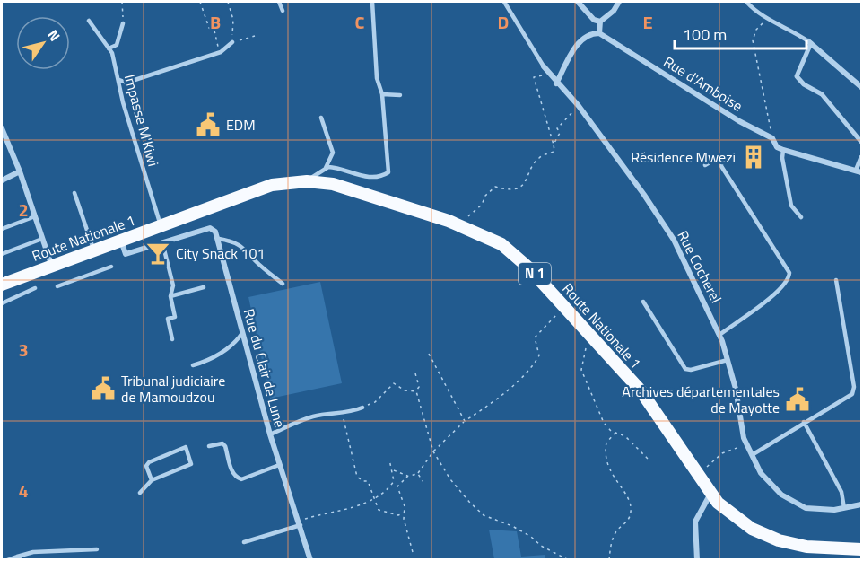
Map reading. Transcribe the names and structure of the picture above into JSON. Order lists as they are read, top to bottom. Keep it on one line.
{"streets":{"main road":["Route Nationale 1","N 1"],"street":["Rue d'Amboise","Rue Cocherel","Rue du Clair de Lune"],"lane":["Impasse M'Kiwi"]},"crossings":[["Impasse M'Kiwi","Route Nationale 1"]],"places":{"public building":["EDM","Tribunal judiciaire de Mamoudzou","Archives départementales de Mayotte"],"building":["Résidence Mwezi"],"bar":["City Snack 101"]},"scale_bar":"100 m","north":"top right","grid":{"columns":["B","C","D","E"],"rows":["2","3","4"]}}
